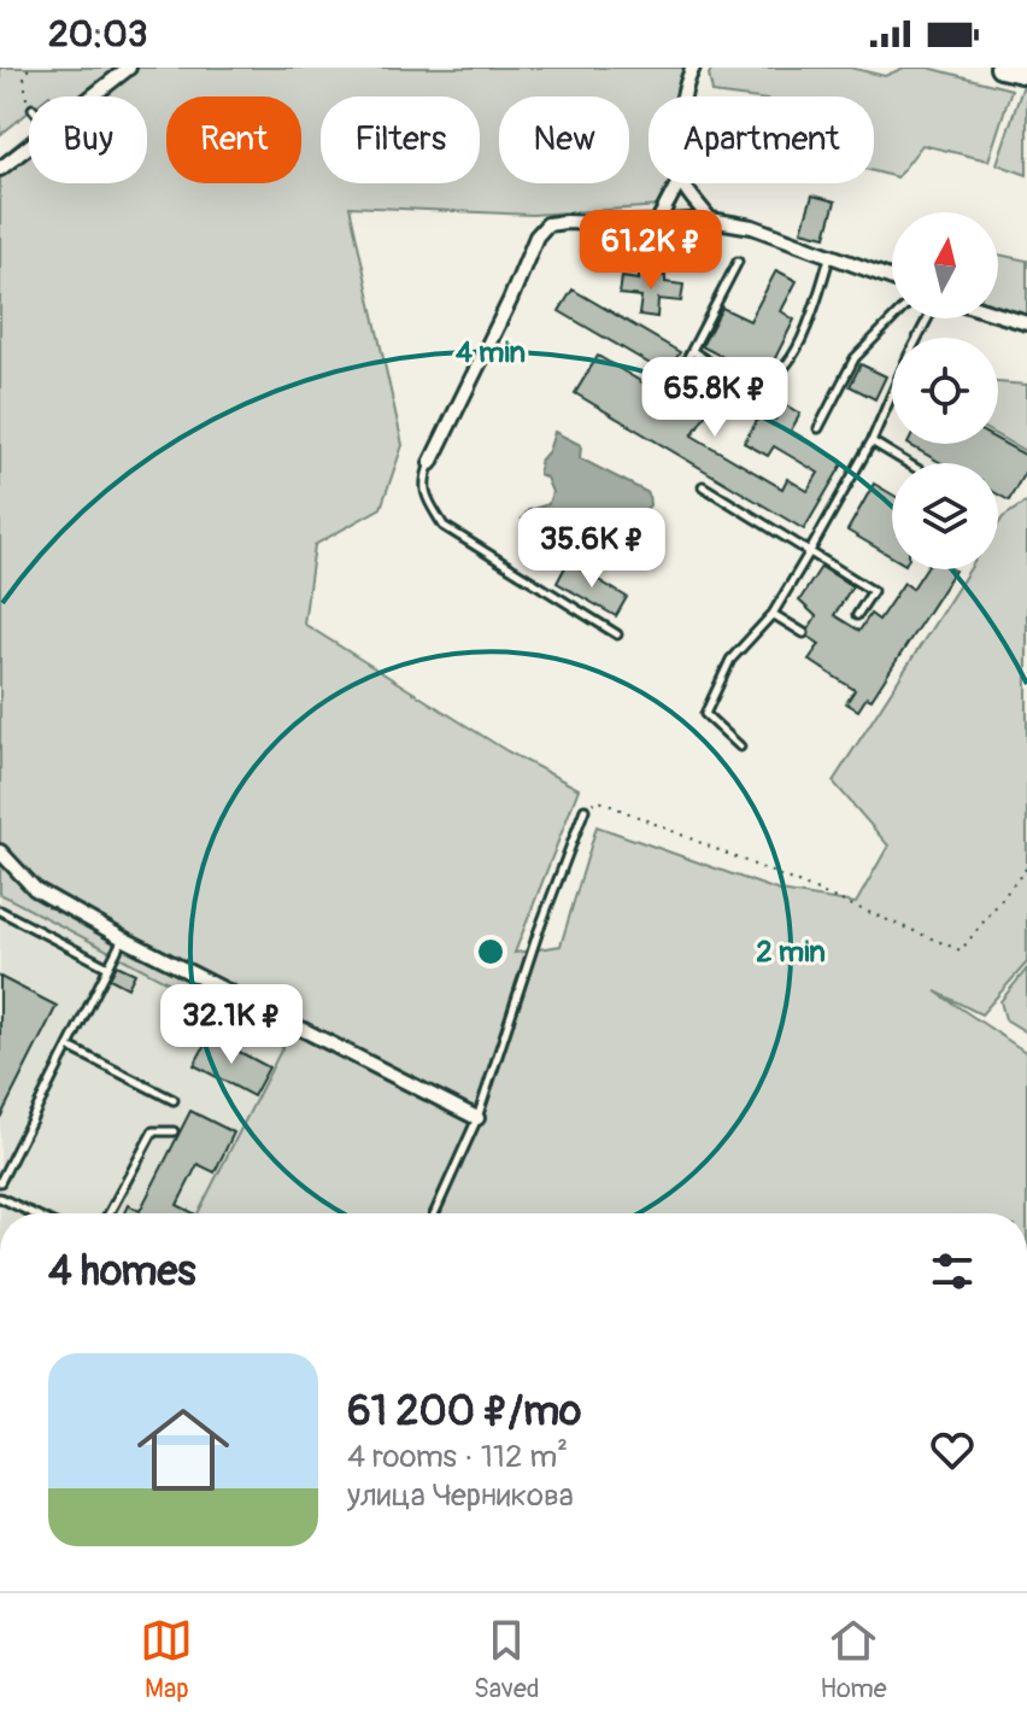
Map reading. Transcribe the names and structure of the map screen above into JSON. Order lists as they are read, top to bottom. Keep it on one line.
{"north":"top","page":{"status":"20:03","chip":["Buy","Rent","Filters","New","Apartment"],"price":["61.2K ₽","65.8K ₽","35.6K ₽","32.1K ₽"],"heading":"4 homes","list":[{"name":"61 200 ₽/mo","note":"4 rooms · 112 m² · улица Черникова"}],"tabs":["Map","Saved","Home"]},"rings":["4 min","2 min"]}
